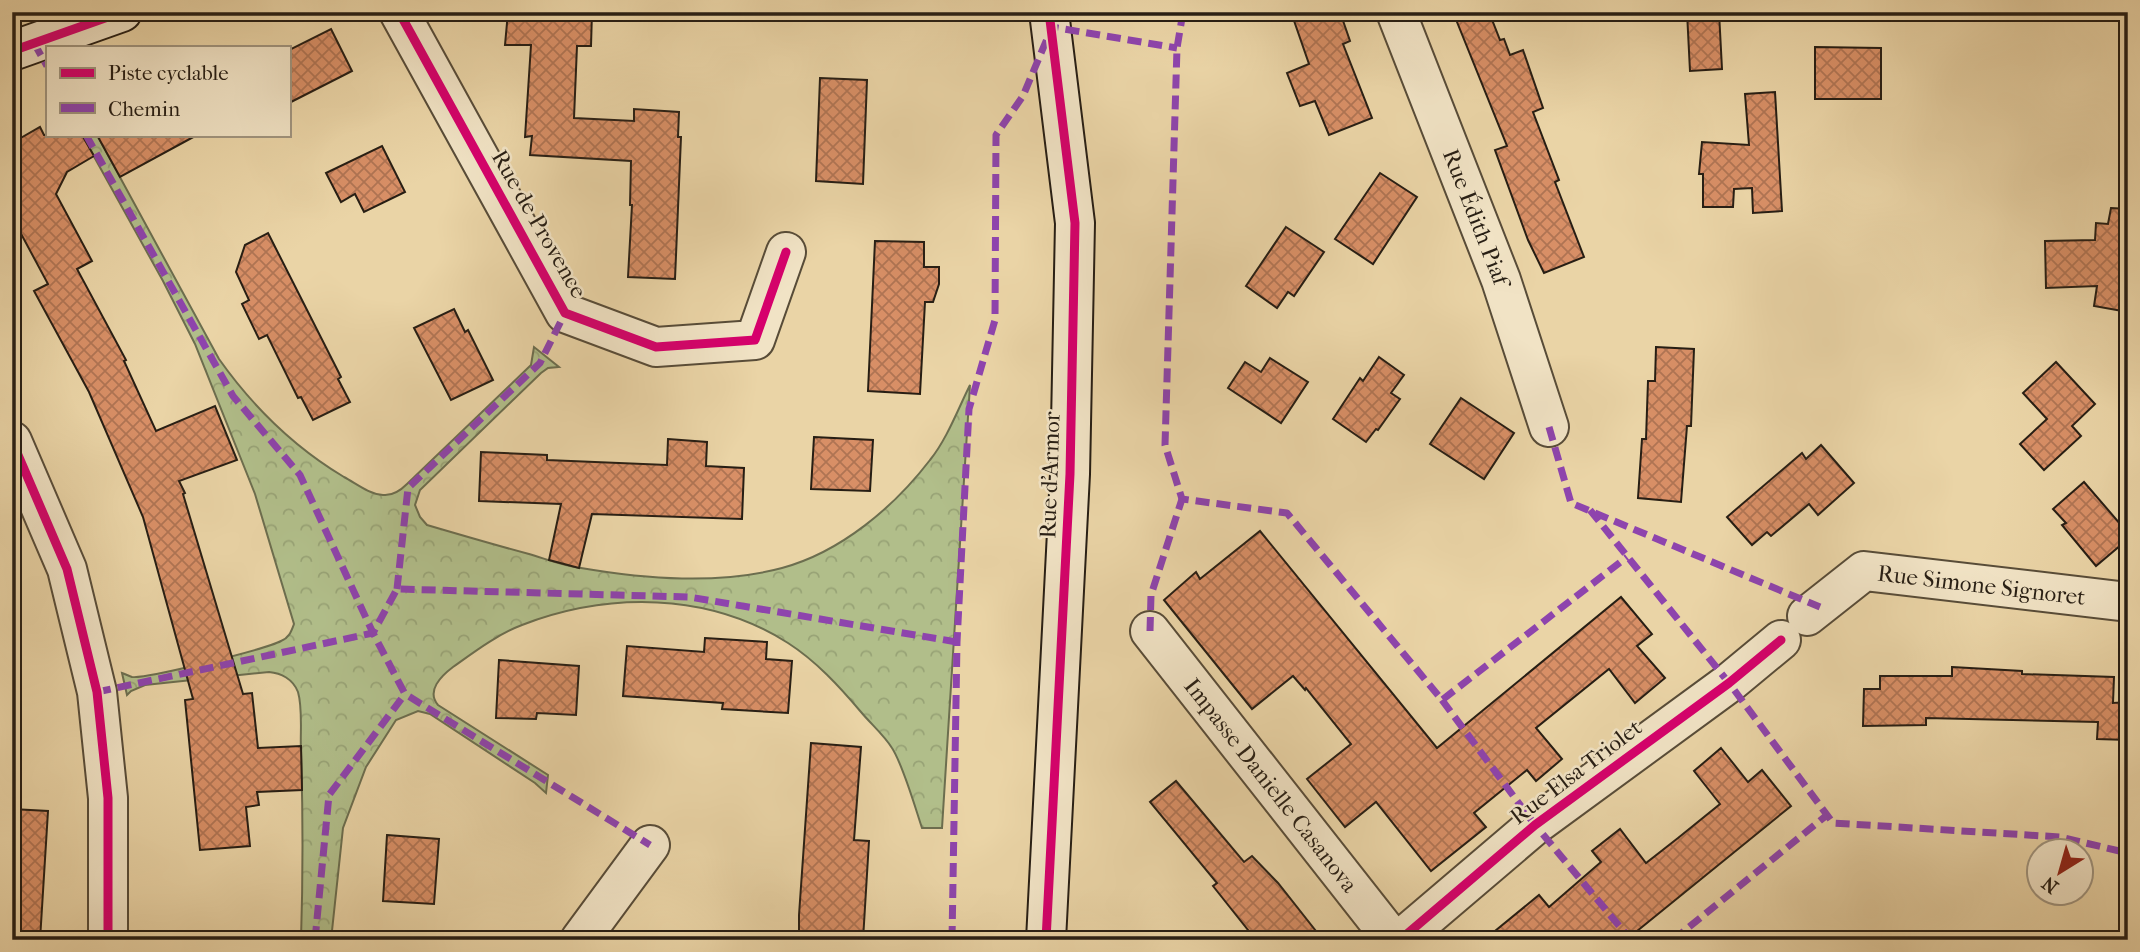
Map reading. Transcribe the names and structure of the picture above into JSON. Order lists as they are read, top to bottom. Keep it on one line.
{"streets":{"street":["Rue Édith Piaf","Rue de Provence","Rue d'Armor","Rue Simone Signoret","Rue Elsa Triolet","Impasse Danielle Casanova"]},"crossings":[["Rue Simone Signoret","Rue Elsa Triolet"]],"legend":["Piste cyclable","Chemin"],"north":"bottom left"}
